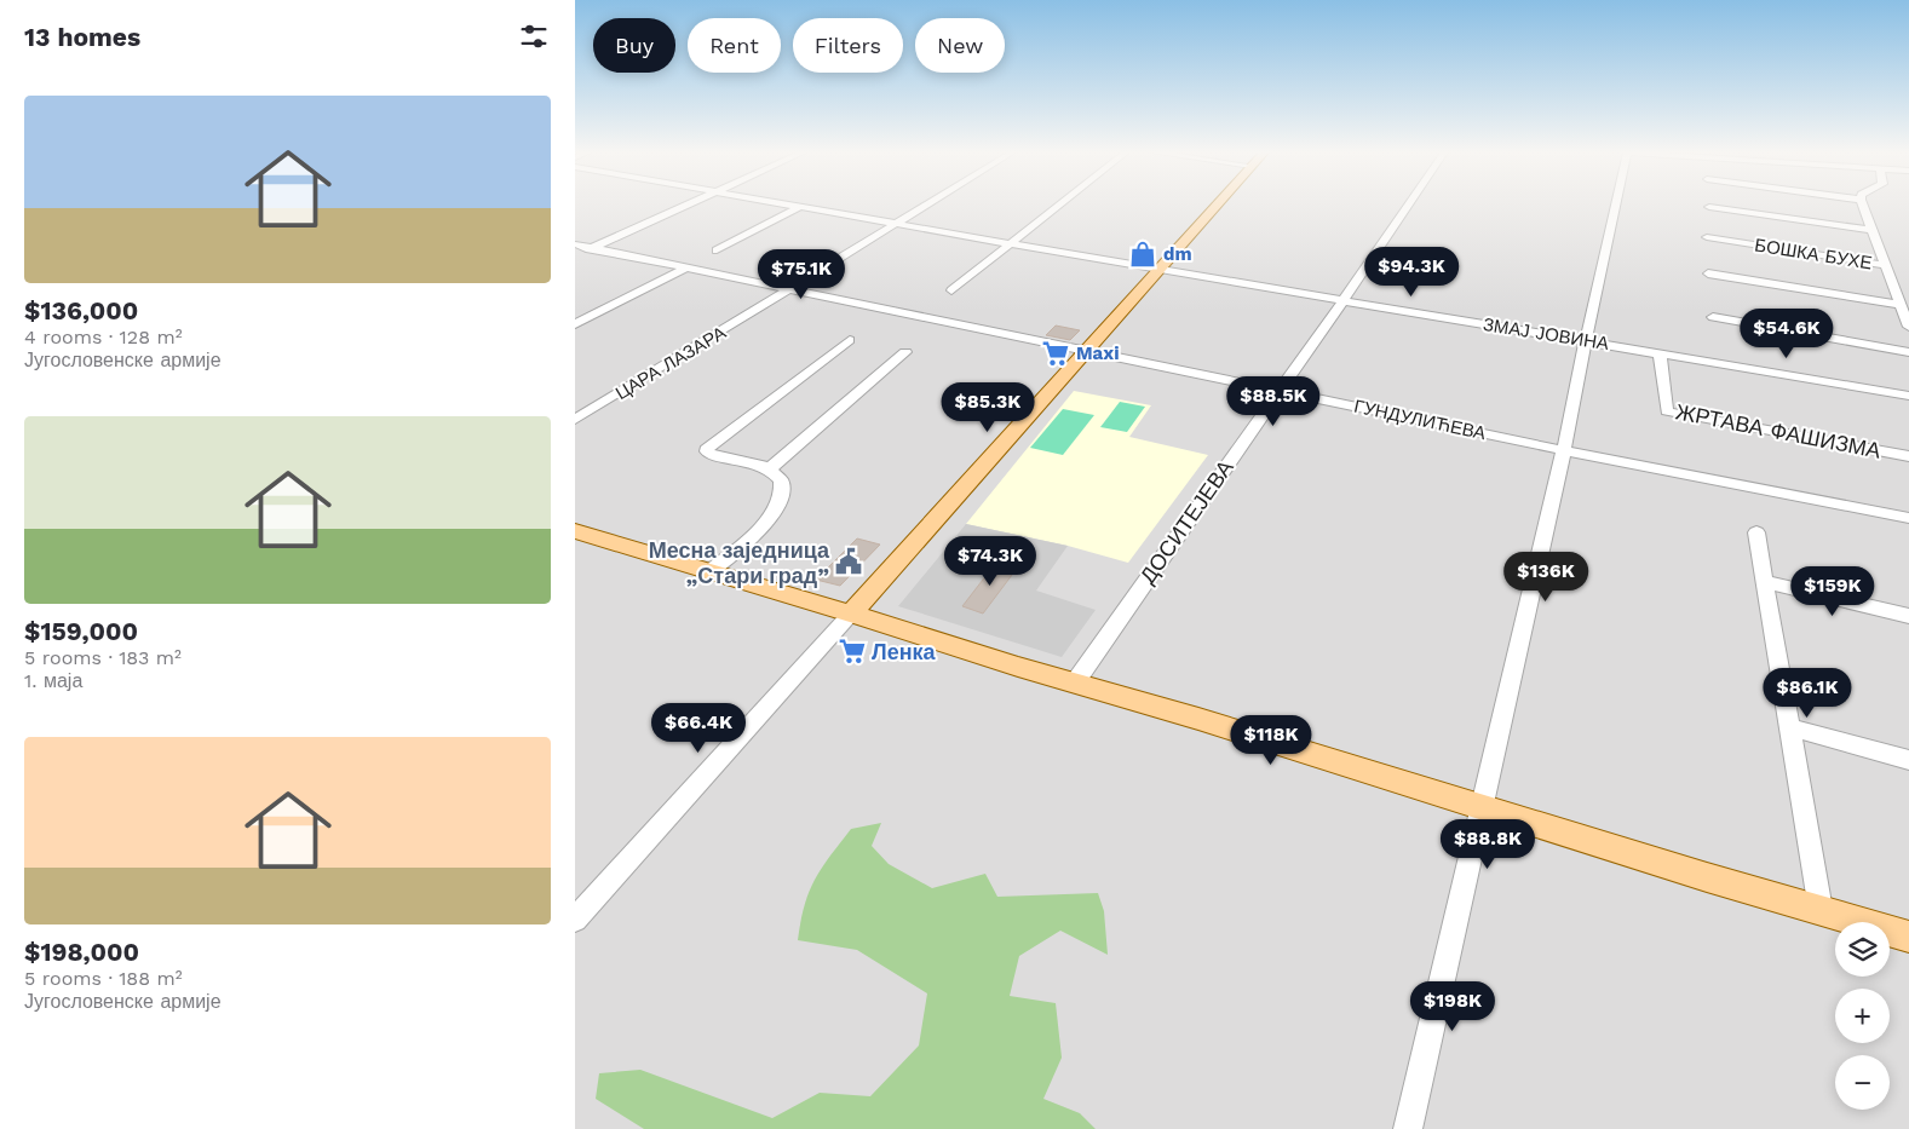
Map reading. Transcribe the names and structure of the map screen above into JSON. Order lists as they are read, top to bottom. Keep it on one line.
{"streets":{"street":["БОШКА БУХЕ","ЗМАЈ ЈОВИНА","ЦАРА ЛАЗАРА","ГУНДУЛИЋЕВА","ЖРТАВА ФАШИЗМА","ДОСИТЕЈЕВА"]},"crossings":[["ЗМАЈ ЈОВИНА","ЦАРА ЛАЗАРА"],["ЗМАЈ ЈОВИНА","ЖРТАВА ФАШИЗМА"],["ЗМАЈ ЈОВИНА","ДОСИТЕЈЕВА"],["ЦАРА ЛАЗАРА","ГУНДУЛИЋЕВА"],["ГУНДУЛИЋЕВА","ДОСИТЕЈЕВА"]],"places":{"shop":["dm"],"supermarket":["Maxi","Ленка"],"public building":["Месна заједница „Стари град”"]},"page":{"heading":"13 homes","chip":["Buy","Rent","Filters","New"],"list":[{"name":"$136,000","note":"4 rooms · 128 m² · Југословенске армије"},{"name":"$159,000","note":"5 rooms · 183 m² · 1. маја"},{"name":"$198,000","note":"5 rooms · 188 m² · Југословенске армије"}],"price":["$94.3K","$75.1K","$54.6K","$88.5K","$85.3K","$74.3K","$136K","$159K","$86.1K","$66.4K","$118K","$88.8K","$198K"],"map_buttons":["+","−"]}}
